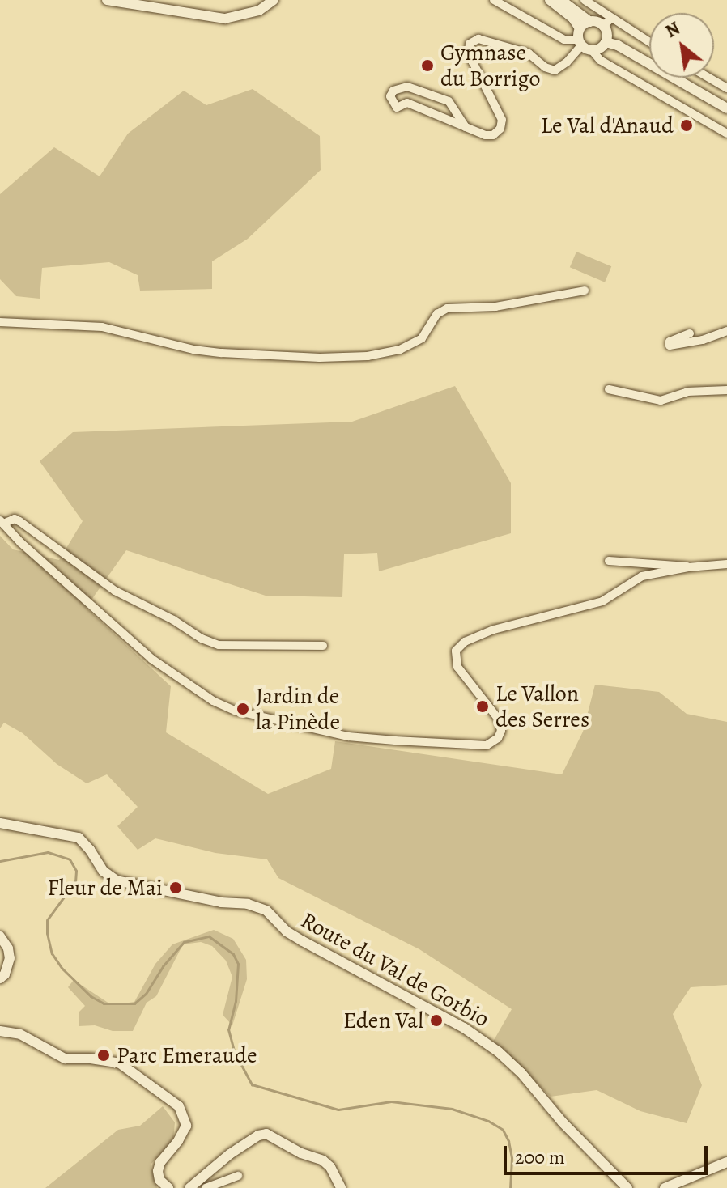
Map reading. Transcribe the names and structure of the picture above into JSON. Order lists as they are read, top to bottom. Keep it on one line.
{"streets":{"street":["Route du Val de Gorbio"]},"places":["Gymnase du Borrigo","Le Val d'Anaud","Le Vallon des Serres","Jardin de la Pinède","Fleur de Mai","Eden Val","Parc Emeraude"],"scale_bar":"200 m","north":"top left"}
